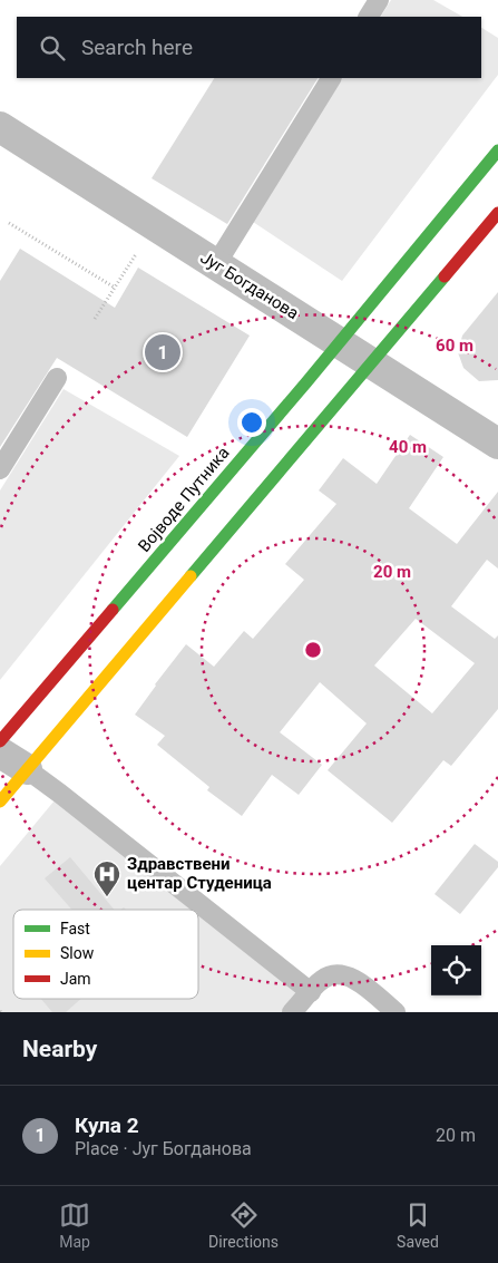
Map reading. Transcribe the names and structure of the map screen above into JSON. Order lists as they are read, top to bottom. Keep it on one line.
{"streets":{"main road":["Војводе Путника"],"street":["Југ Богданова"]},"crossings":[["Југ Богданова","Војводе Путника"]],"places":{"hospital":["Здравствени центар Студеница"]},"legend":["Fast","Slow","Jam"],"page":{"search":"Search here","pins":"1","heading":"Nearby","list":[{"mark":"1","name":"Кула 2","note":"Place · Југ Богданова","value":"20 m"}],"nav":["Map","Directions","Saved"]},"rings":["60 m","40 m","20 m"]}
